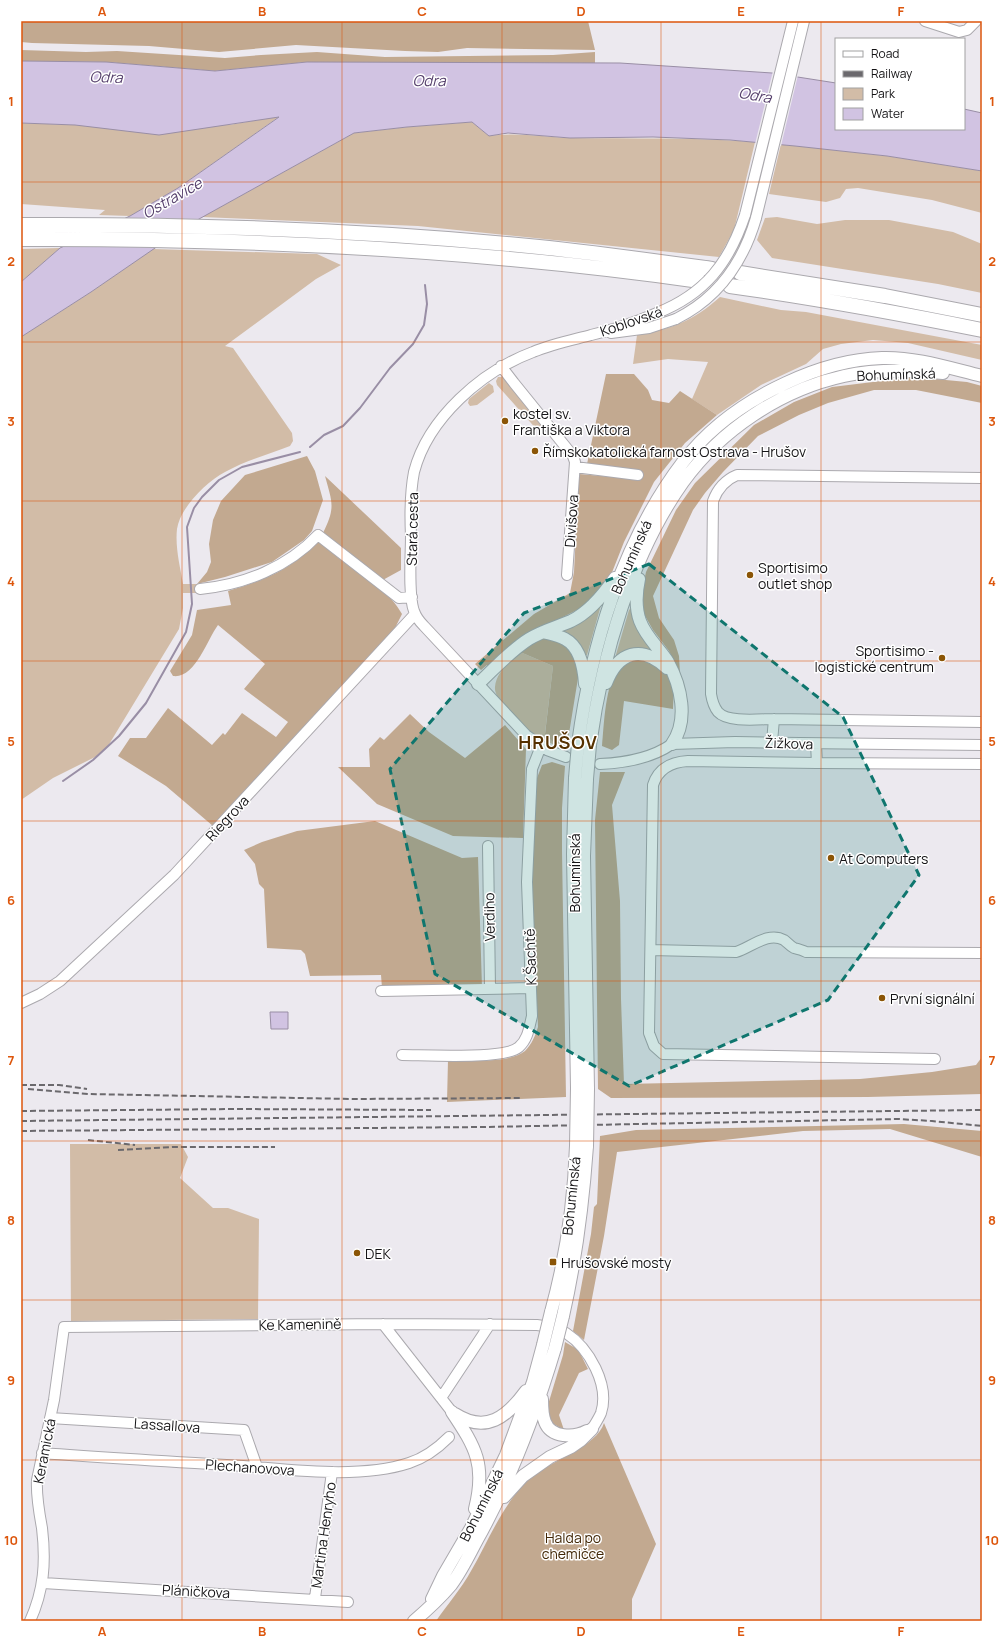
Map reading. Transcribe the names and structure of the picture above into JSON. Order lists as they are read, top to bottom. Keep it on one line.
{"streets":{"main road":["Bohumínská"],"street":["Koblovská","Divišova","Stará cesta","Žižkova","Riegrova","Verdiho","K Šachtě","Ke Kamenině","Lassallova","Keramická","Plechanovova","Martina Henryho","Pláničkova"]},"crossings":[["Koblovská","Stará cesta"],["Divišova","Stará cesta"],["Stará cesta","Riegrova"],["Stará cesta","K Šachtě"],["Ke Kamenině","Keramická"],["Lassallova","Keramická"],["Lassallova","Plechanovova"],["Keramická","Plechanovova"],["Keramická","Pláničkova"],["Plechanovova","Martina Henryho"],["Martina Henryho","Pláničkova"]],"districts":["HRUŠOV"],"water":["Odra","Ostravice"],"parks":["Halda po chemičce"],"places":{"other":["kostel sv. Františka a Viktora","Římskokatolická farnost Ostrava - Hrušov","Sportisimo outlet shop","Sportisimo - logistické centrum","At Computers","První signální","DEK"],"transit":["Hrušovské mosty"]},"legend":["Road","Railway","Park","Water"],"grid":{"columns":["A","B","C","D","E","F"],"rows":["1","2","3","4","5","6","7","8","9","10"]}}
